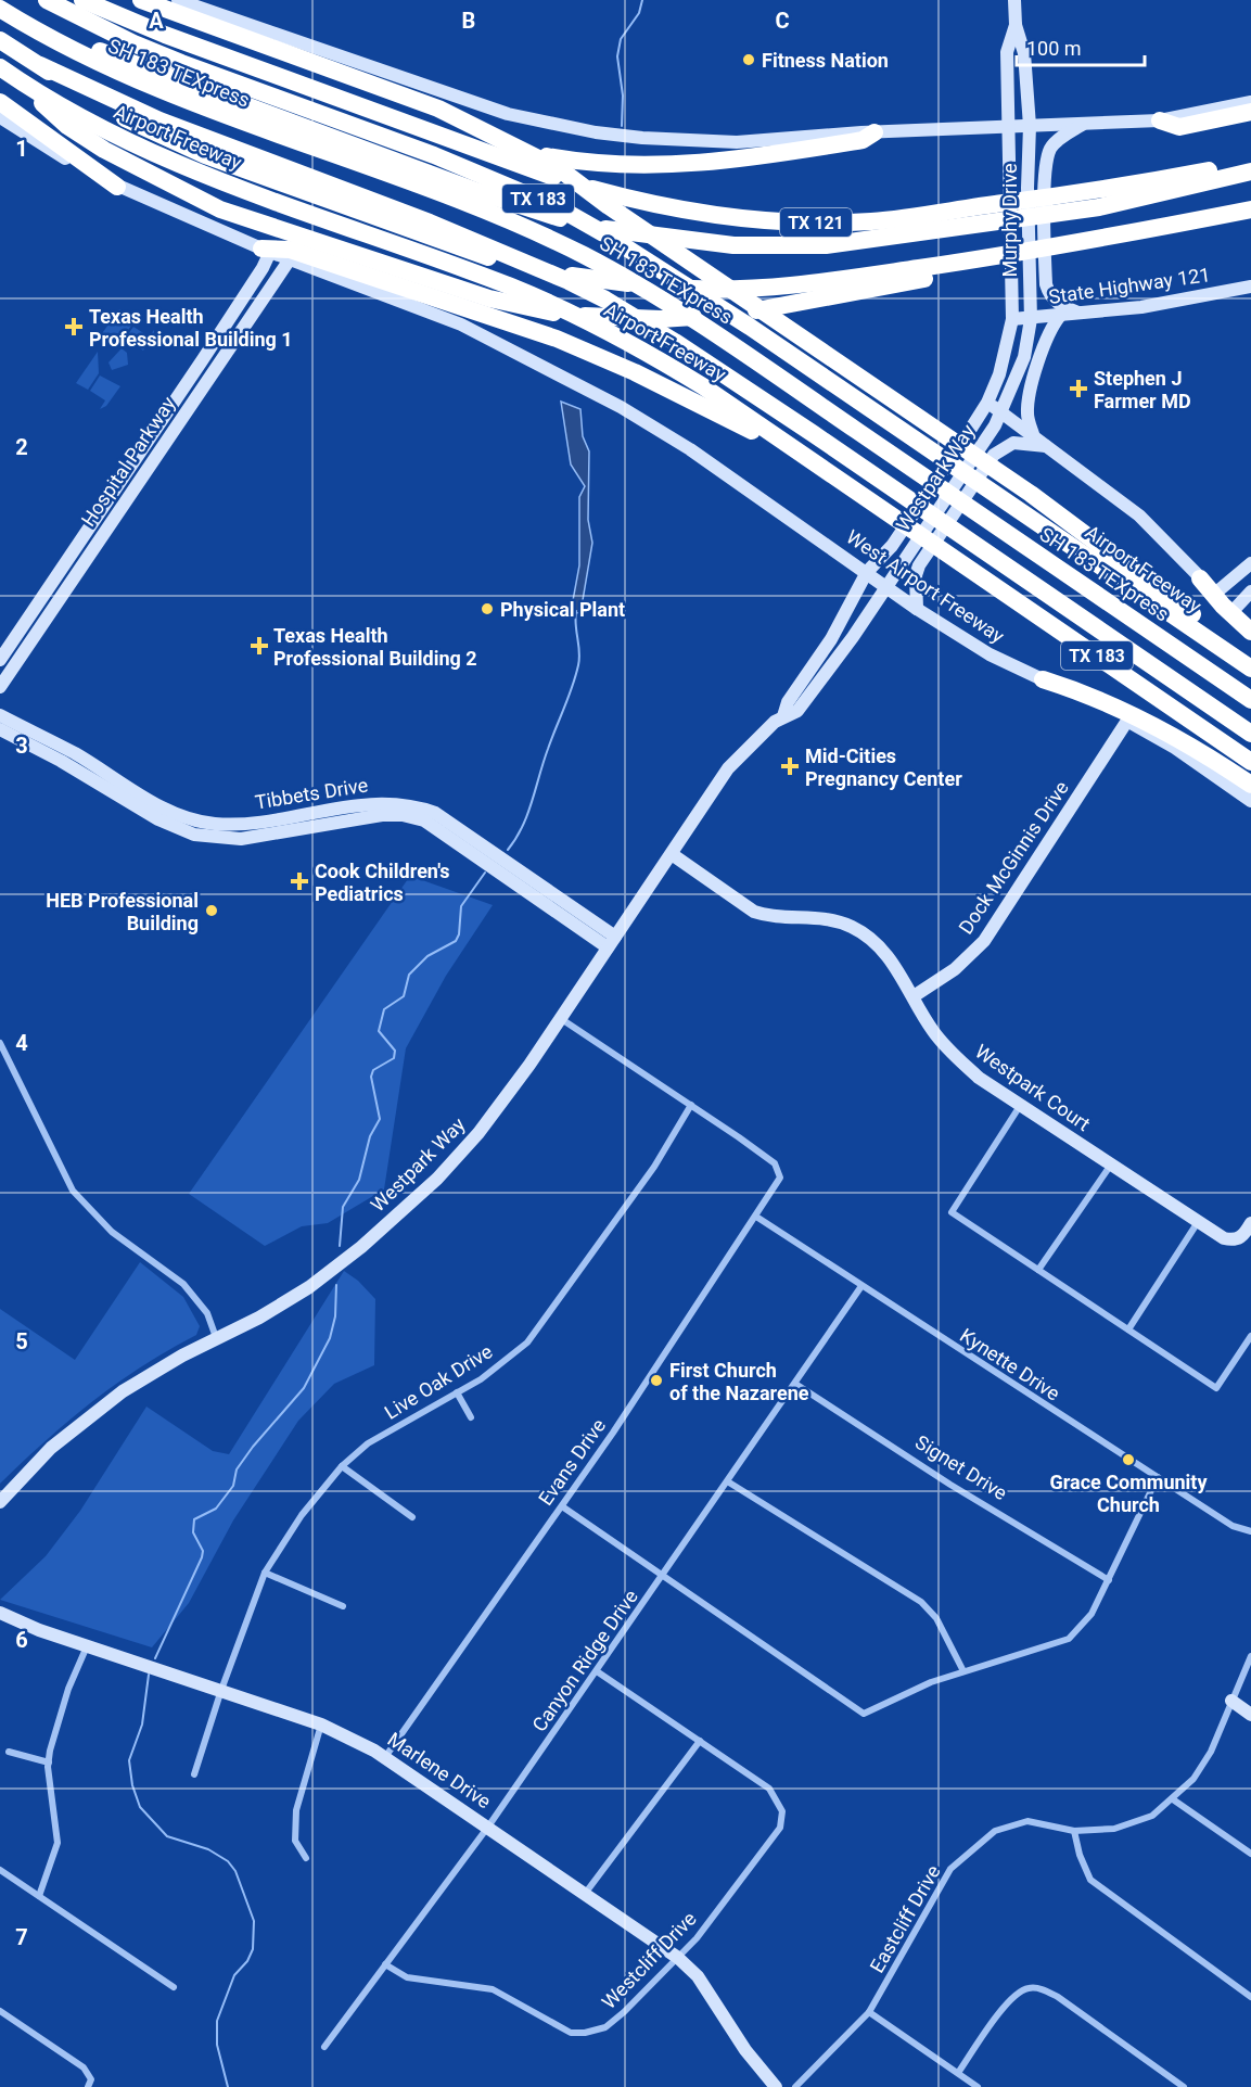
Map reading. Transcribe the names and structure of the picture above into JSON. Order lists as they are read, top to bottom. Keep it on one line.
{"streets":{"highway":["SH 183 TEXpress","Airport Freeway","TX 183","TX 121"],"main road":["Murphy Drive","State Highway 121","Hospital Parkway","Westpark Way","West Airport Freeway","Tibbets Drive","Dock McGinnis Drive","Westpark Court","Marlene Drive"],"street":["Kynette Drive","Live Oak Drive","Evans Drive","Signet Drive","Canyon Ridge Drive","Eastcliff Drive","Westcliff Drive"]},"crossings":[["Airport Freeway","Murphy Drive"],["Airport Freeway","Westpark Way"],["Murphy Drive","State Highway 121"],["Murphy Drive","Westpark Way"],["Hospital Parkway","West Airport Freeway"],["Westpark Way","West Airport Freeway"],["Westpark Way","Tibbets Drive"],["Westpark Way","Westpark Court"],["West Airport Freeway","Dock McGinnis Drive"],["Dock McGinnis Drive","Westpark Court"],["Kynette Drive","Evans Drive"],["Kynette Drive","Canyon Ridge Drive"],["Live Oak Drive","Evans Drive"],["Live Oak Drive","Marlene Drive"],["Evans Drive","Marlene Drive"],["Signet Drive","Canyon Ridge Drive"],["Canyon Ridge Drive","Marlene Drive"],["Canyon Ridge Drive","Westcliff Drive"],["Marlene Drive","Westcliff Drive"]],"places":{"other":["Fitness Nation","Physical Plant","HEB Professional Building","First Church of the Nazarene","Grace Community Church"],"health":["Texas Health Professional Building 1","Stephen J Farmer MD","Texas Health Professional Building 2","Mid-Cities Pregnancy Center","Cook Children's Pediatrics"]},"scale_bar":"100 m","grid":{"columns":["A","B","C"],"rows":["1","2","3","4","5","6","7"]}}
